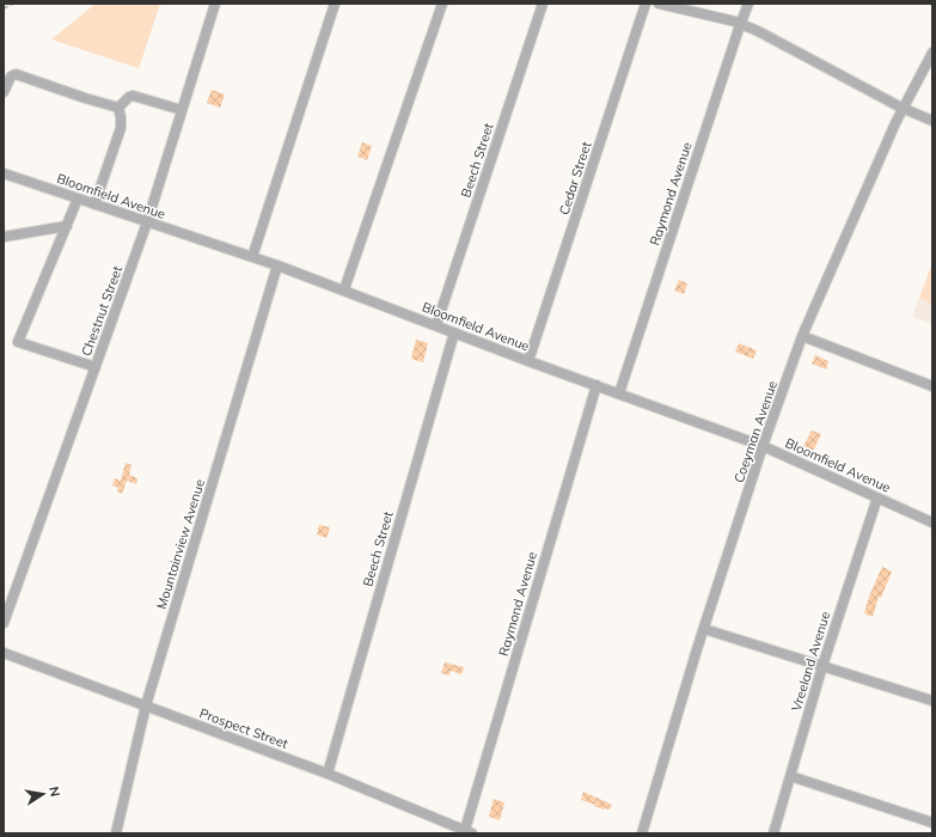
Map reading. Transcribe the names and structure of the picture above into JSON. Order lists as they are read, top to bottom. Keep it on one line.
{"streets":{"street":["Beech Street","Cedar Street","Raymond Avenue","Bloomfield Avenue","Chestnut Street","Coeyman Avenue","Mountainview Avenue","Vreeland Avenue","Prospect Street"]},"crossings":[["Beech Street","Bloomfield Avenue"],["Beech Street","Prospect Street"],["Cedar Street","Bloomfield Avenue"],["Raymond Avenue","Bloomfield Avenue"],["Raymond Avenue","Prospect Street"],["Bloomfield Avenue","Chestnut Street"],["Bloomfield Avenue","Coeyman Avenue"],["Bloomfield Avenue","Mountainview Avenue"],["Bloomfield Avenue","Vreeland Avenue"],["Mountainview Avenue","Prospect Street"]],"north":"right"}
